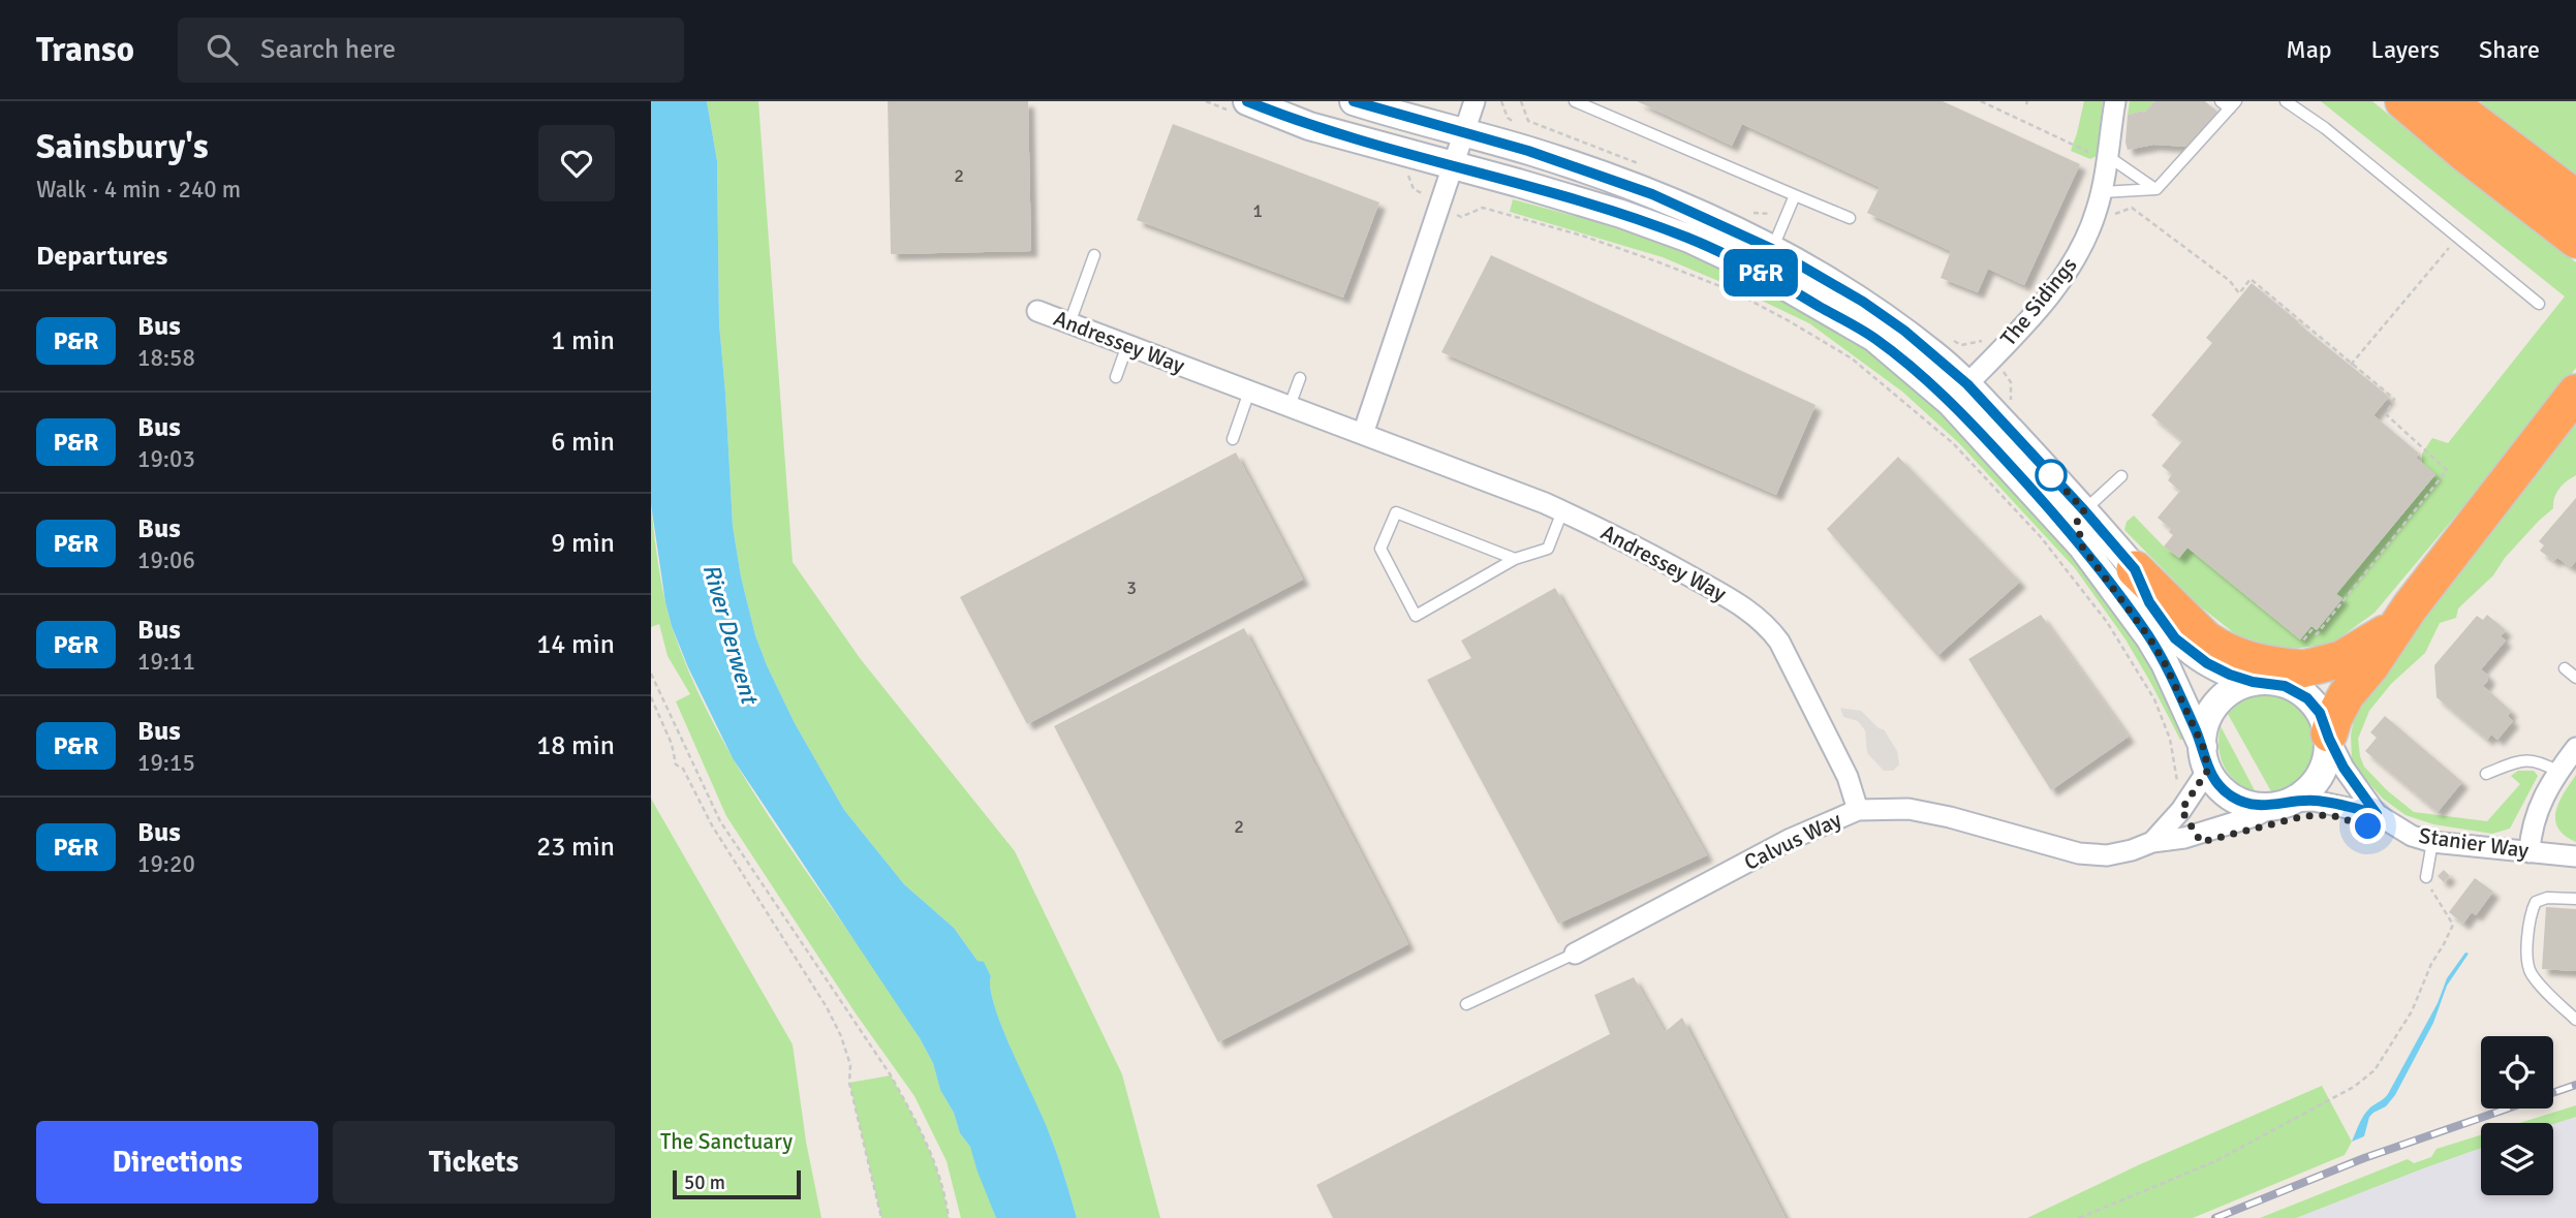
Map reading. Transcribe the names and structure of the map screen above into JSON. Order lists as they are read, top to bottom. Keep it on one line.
{"streets":{"street":["The Sidings","Andressey Way","Calvus Way","Stanier Way"]},"crossings":[["Andressey Way","Calvus Way"],["Calvus Way","Stanier Way"]],"water":["River Derwent"],"parks":["The Sanctuary"],"lines":["bus line P&R"],"house_numbers":["2","1","3","2"],"scale_bar":"50 m","page":{"header":"Transo","search":"Search here","nav":["Map","Layers","Share"],"heading":[["Sainsbury's","Walk · 4 min · 240 m"],"Departures"],"on_map":"P&R","list":[{"mark":"P&R","name":"Bus","note":"18:58","value":"1 min"},{"mark":"P&R","name":"Bus","note":"19:03","value":"6 min"},{"mark":"P&R","name":"Bus","note":"19:06","value":"9 min"},{"mark":"P&R","name":"Bus","note":"19:11","value":"14 min"},{"mark":"P&R","name":"Bus","note":"19:15","value":"18 min"},{"mark":"P&R","name":"Bus","note":"19:20","value":"23 min"}],"buttons":["Directions","Tickets"],"scale":"50 m"}}
